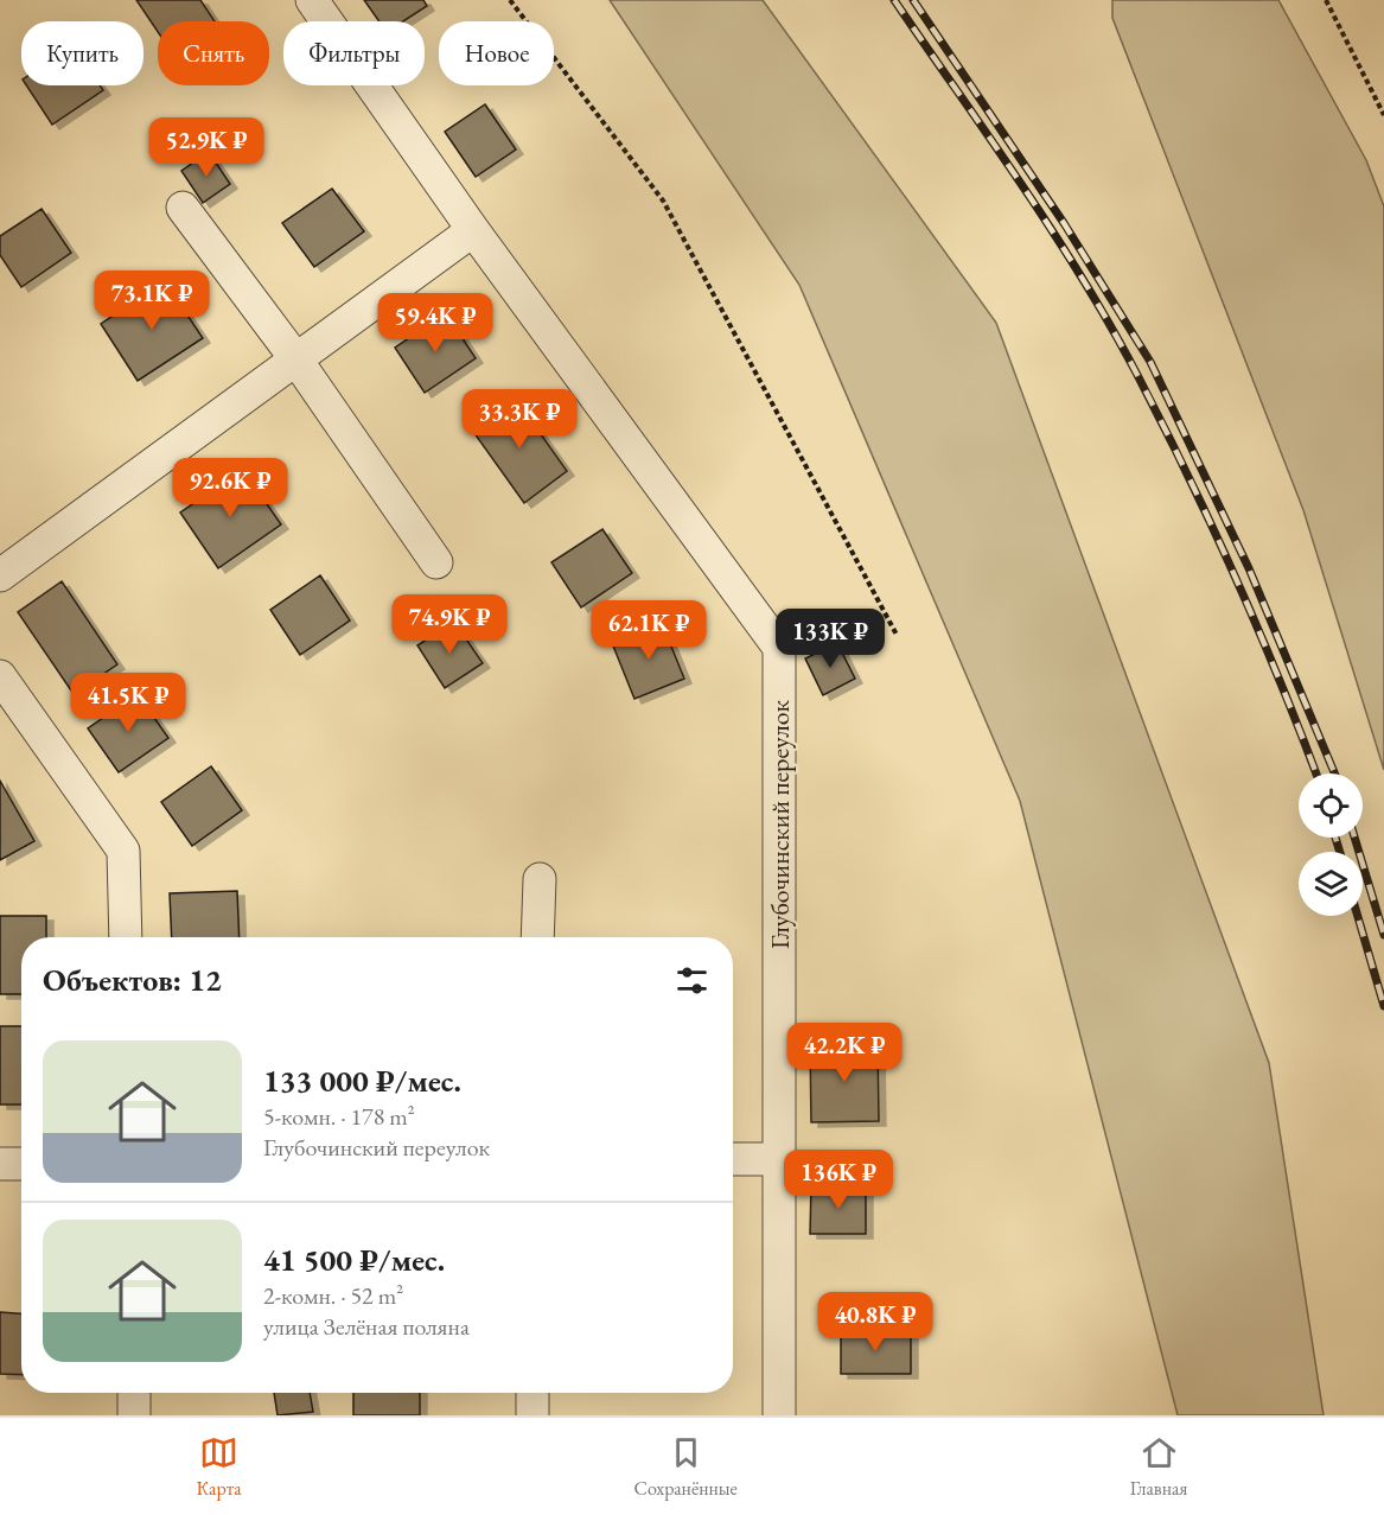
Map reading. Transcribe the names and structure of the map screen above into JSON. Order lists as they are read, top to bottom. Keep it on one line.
{"streets":{"street":["Глубочинский переулок"]},"page":{"chip":["Купить","Снять","Фильтры","Новое"],"price":["52.9K ₽","73.1K ₽","59.4K ₽","33.3K ₽","92.6K ₽","74.9K ₽","62.1K ₽","133K ₽","41.5K ₽","42.2K ₽","136K ₽","40.8K ₽"],"heading":"Объектов: 12","list":[{"name":"133 000 ₽/мес.","note":"5-комн. · 178 m² · Глубочинский переулок"},{"name":"41 500 ₽/мес.","note":"2-комн. · 52 m² · улица Зелёная поляна"}],"tabs":["Карта","Сохранённые","Главная"]}}
